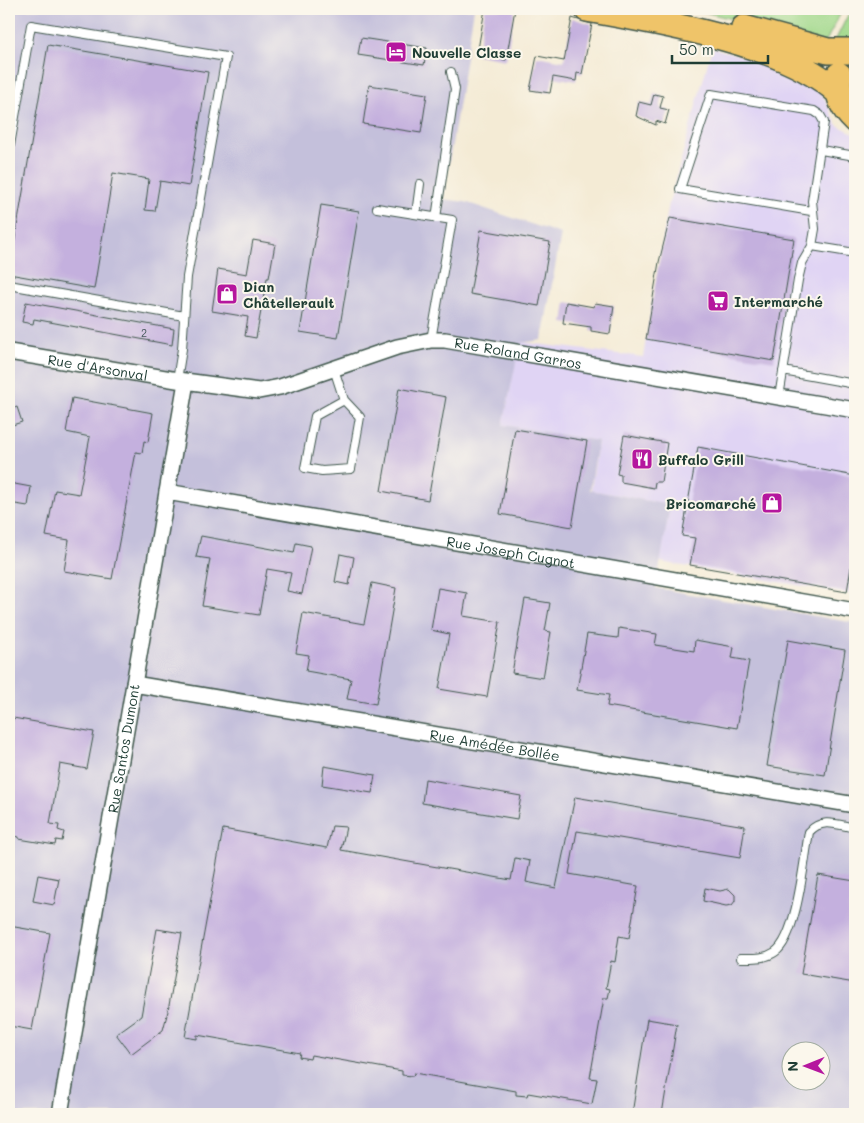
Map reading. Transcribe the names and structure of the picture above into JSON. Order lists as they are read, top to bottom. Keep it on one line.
{"streets":{"street":["Rue Roland Garros","Rue d'Arsonval","Rue Joseph Cugnot","Rue Amédée Bollée","Rue Santos Dumont"]},"crossings":[["Rue Roland Garros","Rue d'Arsonval"],["Rue Roland Garros","Rue Santos Dumont"],["Rue d'Arsonval","Rue Santos Dumont"],["Rue Joseph Cugnot","Rue Santos Dumont"],["Rue Amédée Bollée","Rue Santos Dumont"]],"places":{"hotel":["Nouvelle Classe"],"shop":["Dian Châtellerault","Bricomarché"],"supermarket":["Intermarché"],"restaurant":["Buffalo Grill"]},"house_numbers":["2"],"scale_bar":"50 m","north":"left"}
